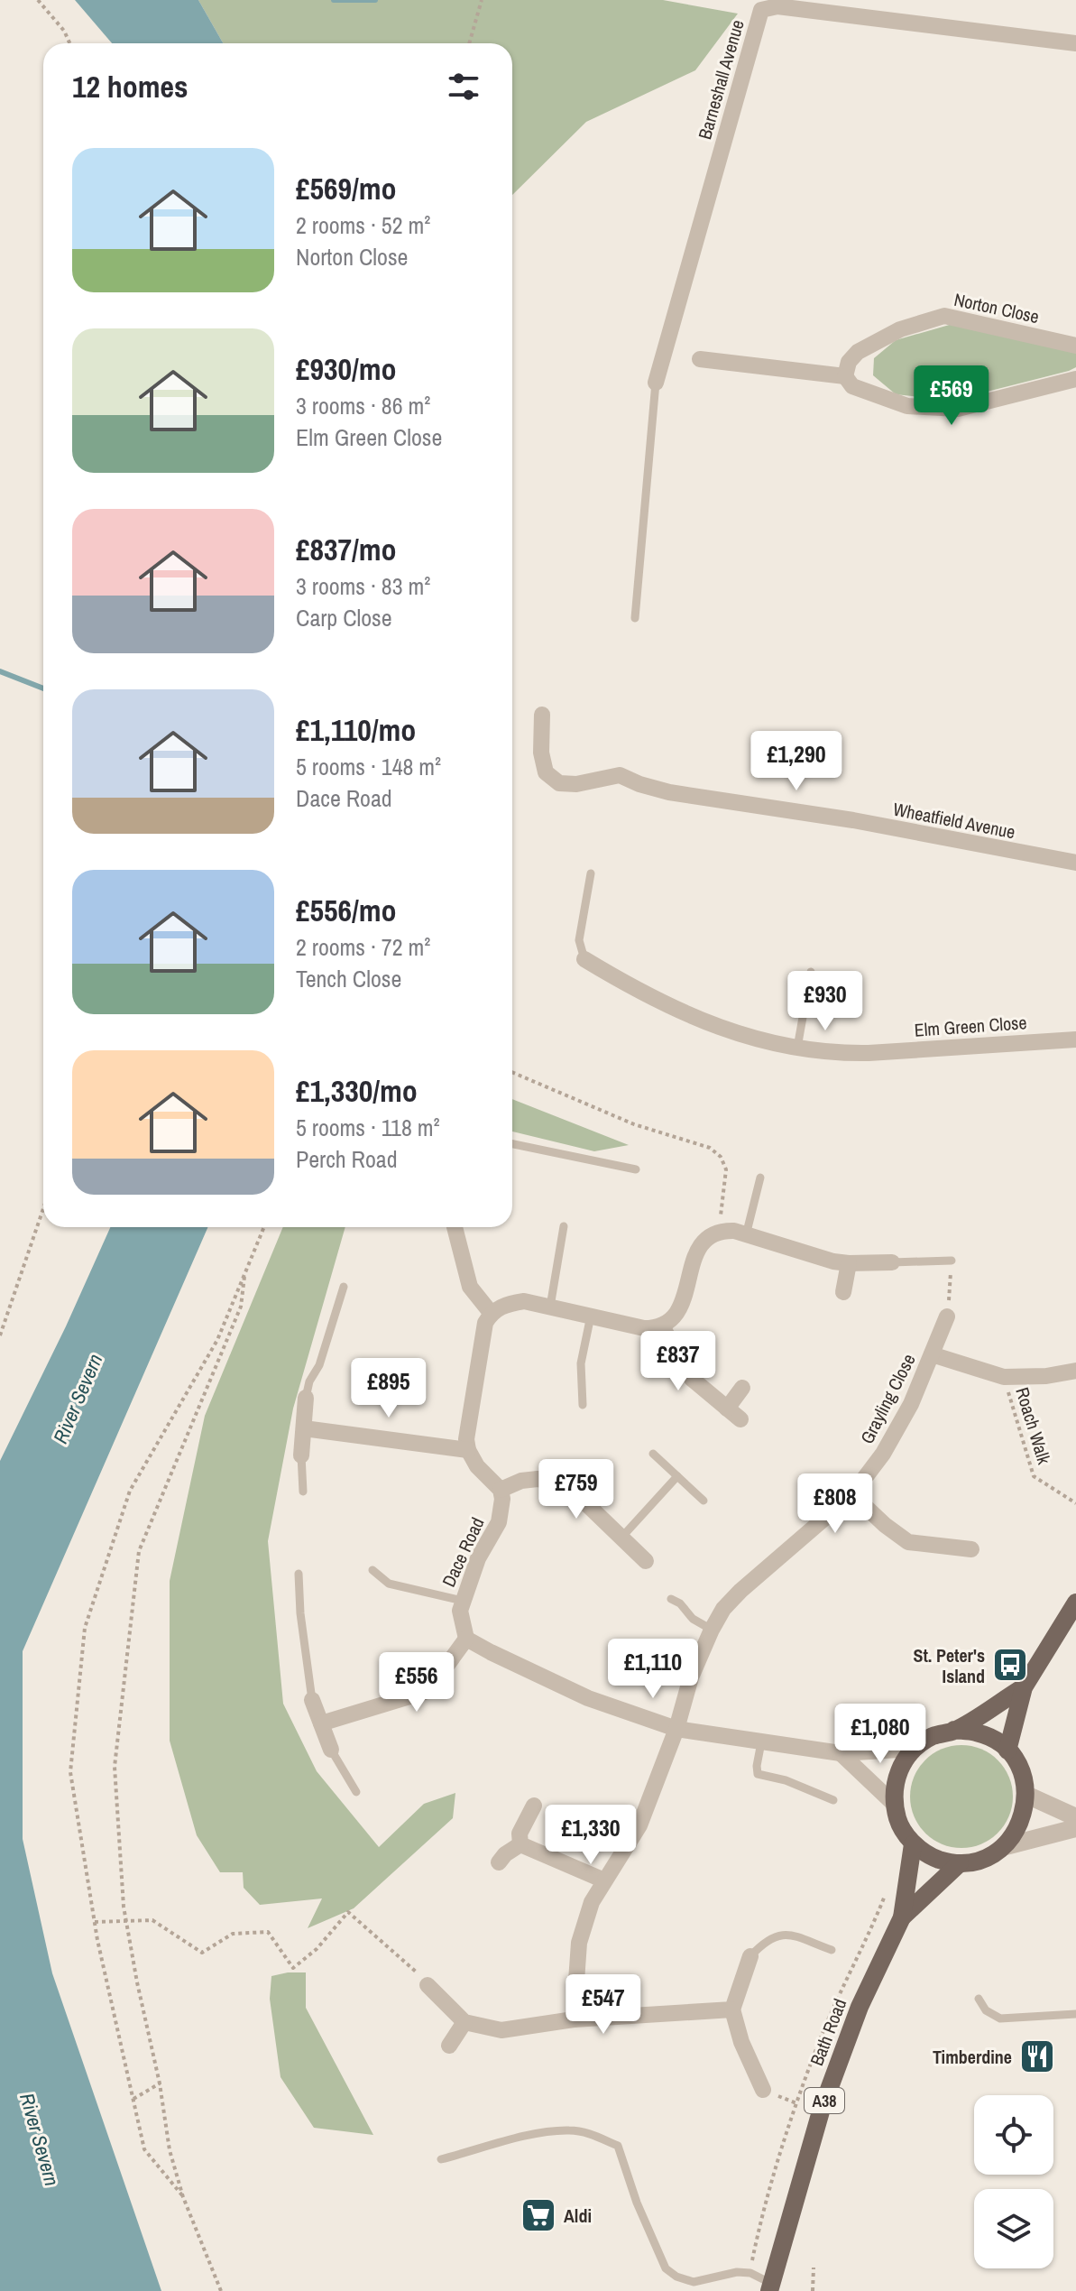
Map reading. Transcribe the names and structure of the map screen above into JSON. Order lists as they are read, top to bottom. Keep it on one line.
{"streets":{"main road":["Bath Road","A38"],"street":["Barneshall Avenue","Norton Close","Wheatfield Avenue","Elm Green Close","Grayling Close","Dace Road"],"path":["Roach Walk"]},"water":["River Severn"],"places":{"bus stop":["St. Peter's Island"],"restaurant":["Timberdine"],"supermarket":["Aldi"]},"page":{"heading":"12 homes","list":[{"name":"£569/mo","note":"2 rooms · 52 m² · Norton Close"},{"name":"£930/mo","note":"3 rooms · 86 m² · Elm Green Close"},{"name":"£837/mo","note":"3 rooms · 83 m² · Carp Close"},{"name":"£1,110/mo","note":"5 rooms · 148 m² · Dace Road"},{"name":"£556/mo","note":"2 rooms · 72 m² · Tench Close"},{"name":"£1,330/mo","note":"5 rooms · 118 m² · Perch Road"}],"price":["£569","£1,290","£930","£837","£895","£759","£808","£1,110","£556","£1,080","£1,330","£547"]}}
